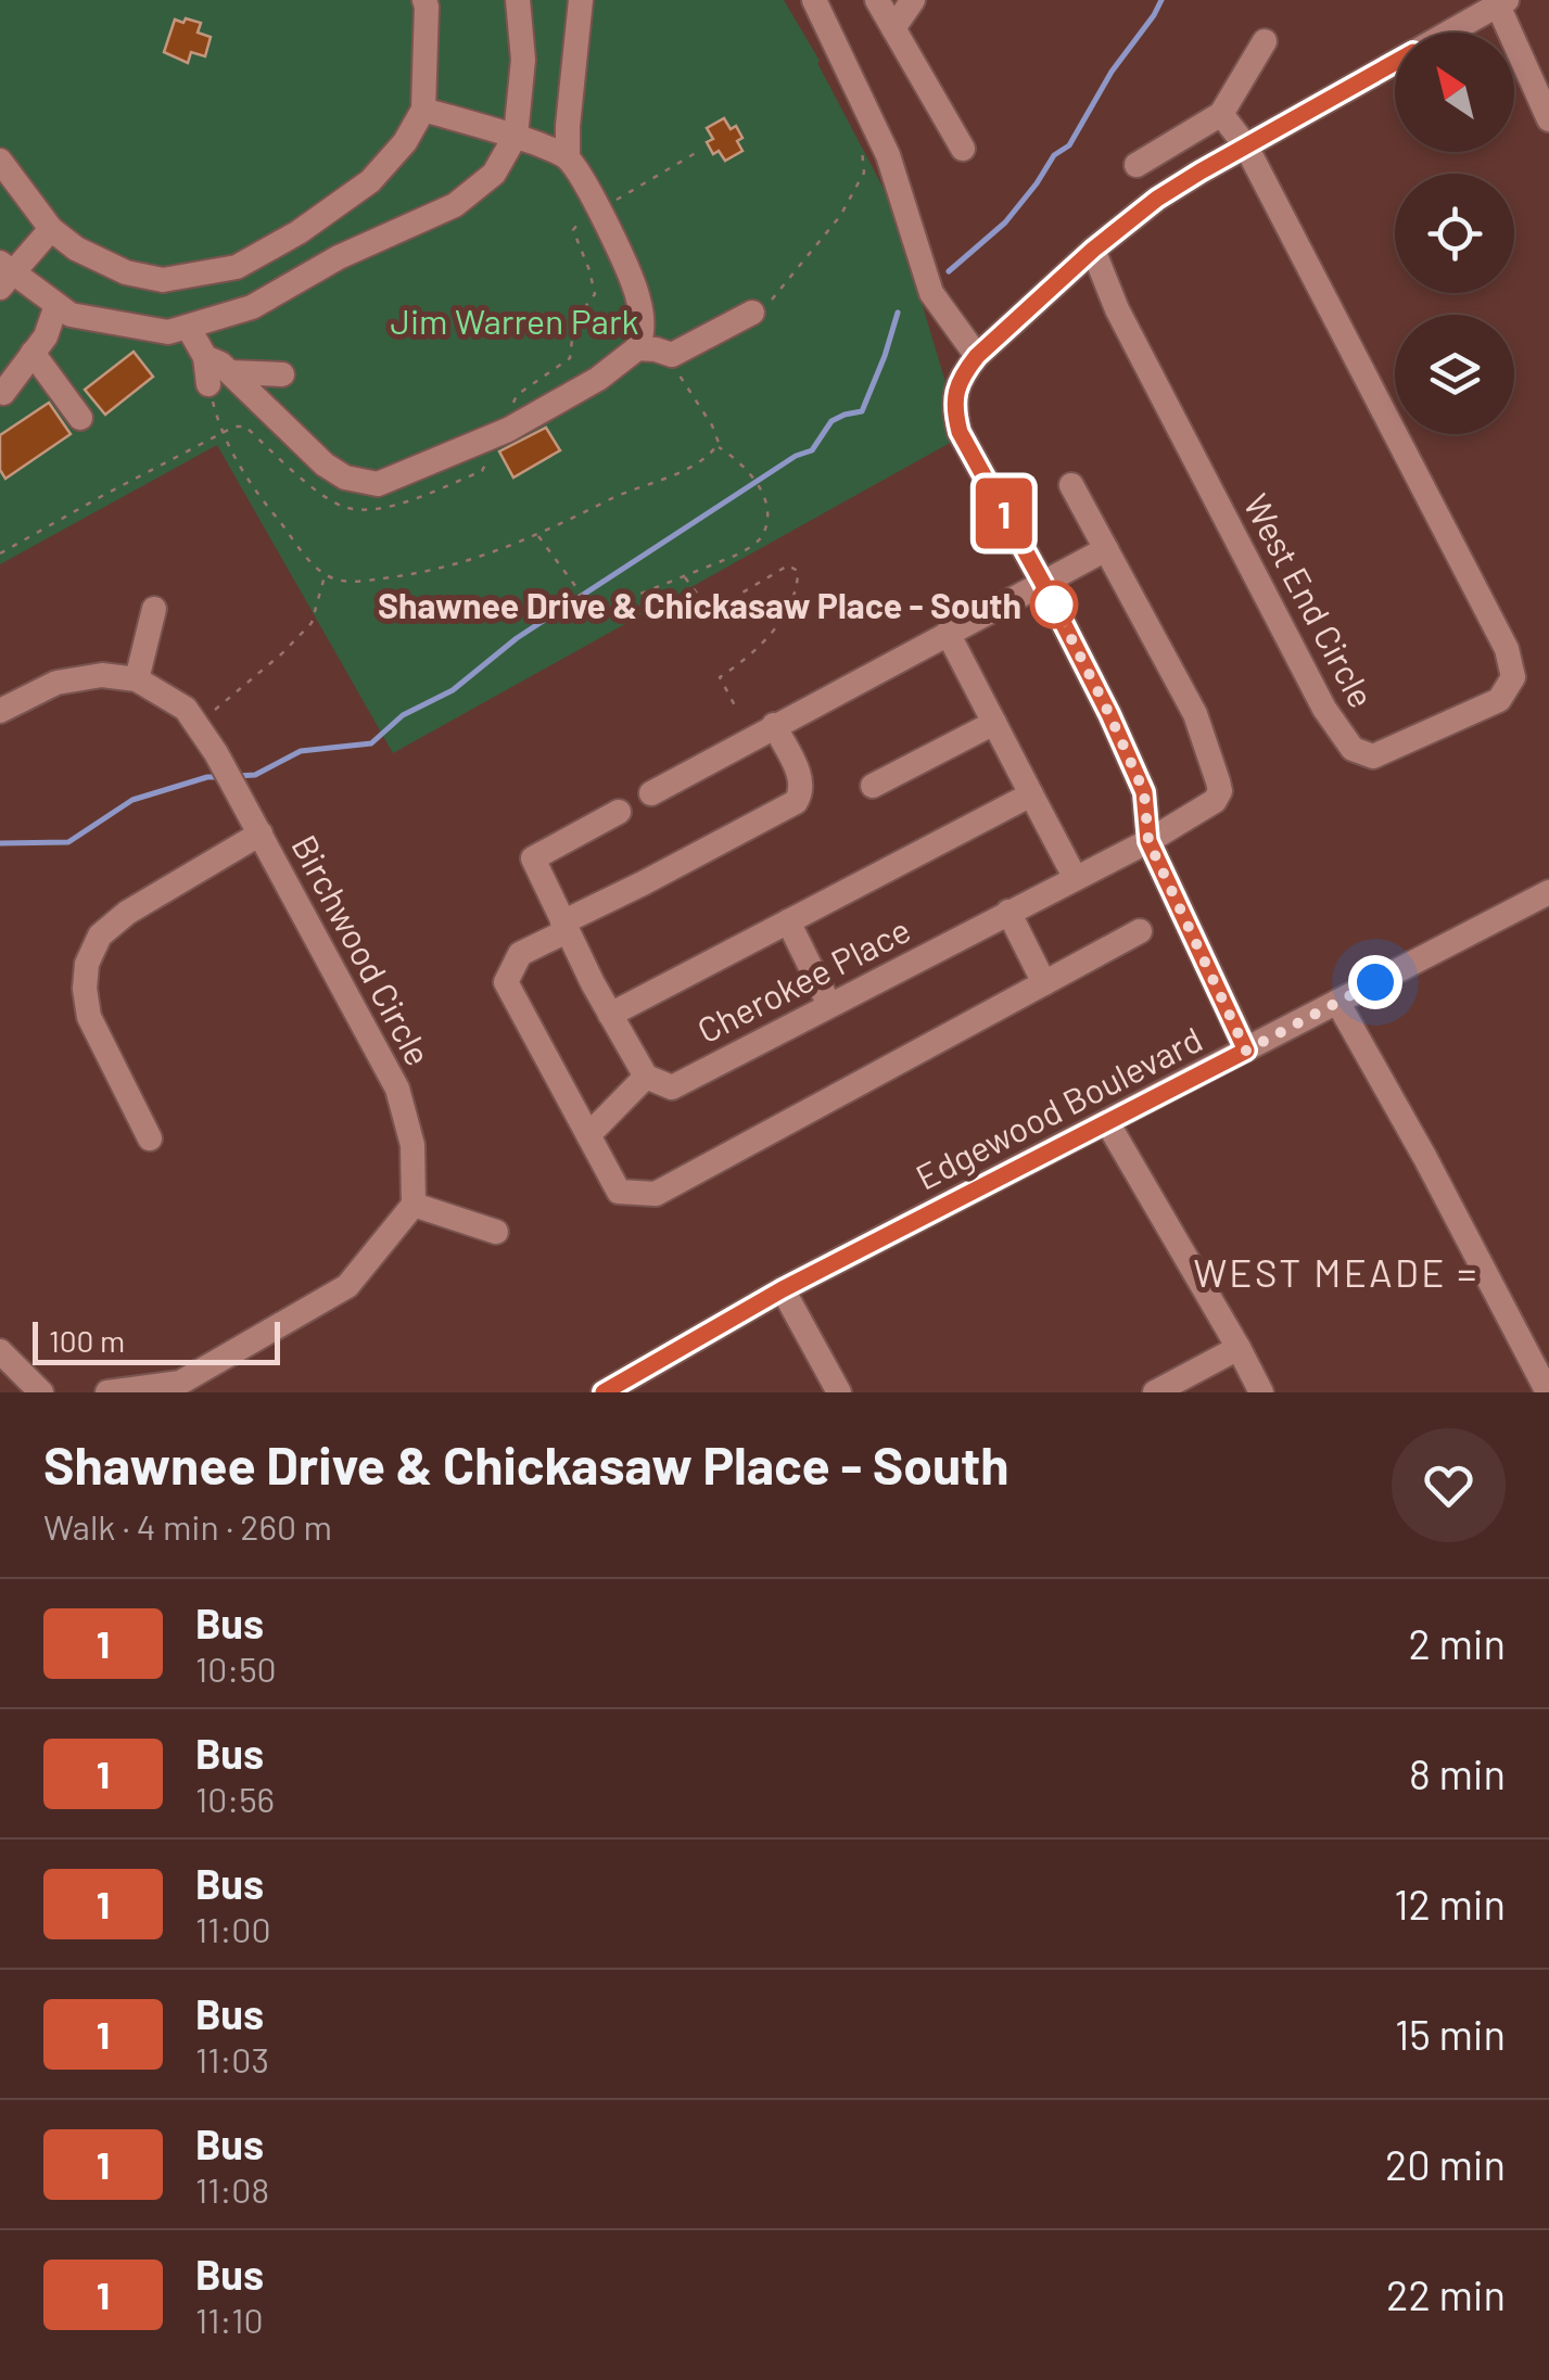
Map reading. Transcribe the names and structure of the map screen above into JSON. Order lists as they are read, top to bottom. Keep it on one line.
{"streets":{"street":["West End Circle","Birchwood Circle","Cherokee Place","Edgewood Boulevard"]},"districts":["WEST MEADE ="],"parks":["Jim Warren Park"],"places":["Shawnee Drive & Chickasaw Place - South"],"lines":["bus line 1"],"scale_bar":"100 m","north":"top left","page":{"on_map":"1","scale":"100 m","heading":["Shawnee Drive & Chickasaw Place - South","Walk · 4 min · 260 m"],"list":[{"mark":"1","name":"Bus","note":"10:50","value":"2 min"},{"mark":"1","name":"Bus","note":"10:56","value":"8 min"},{"mark":"1","name":"Bus","note":"11:00","value":"12 min"},{"mark":"1","name":"Bus","note":"11:03","value":"15 min"},{"mark":"1","name":"Bus","note":"11:08","value":"20 min"},{"mark":"1","name":"Bus","note":"11:10","value":"22 min"}]}}
